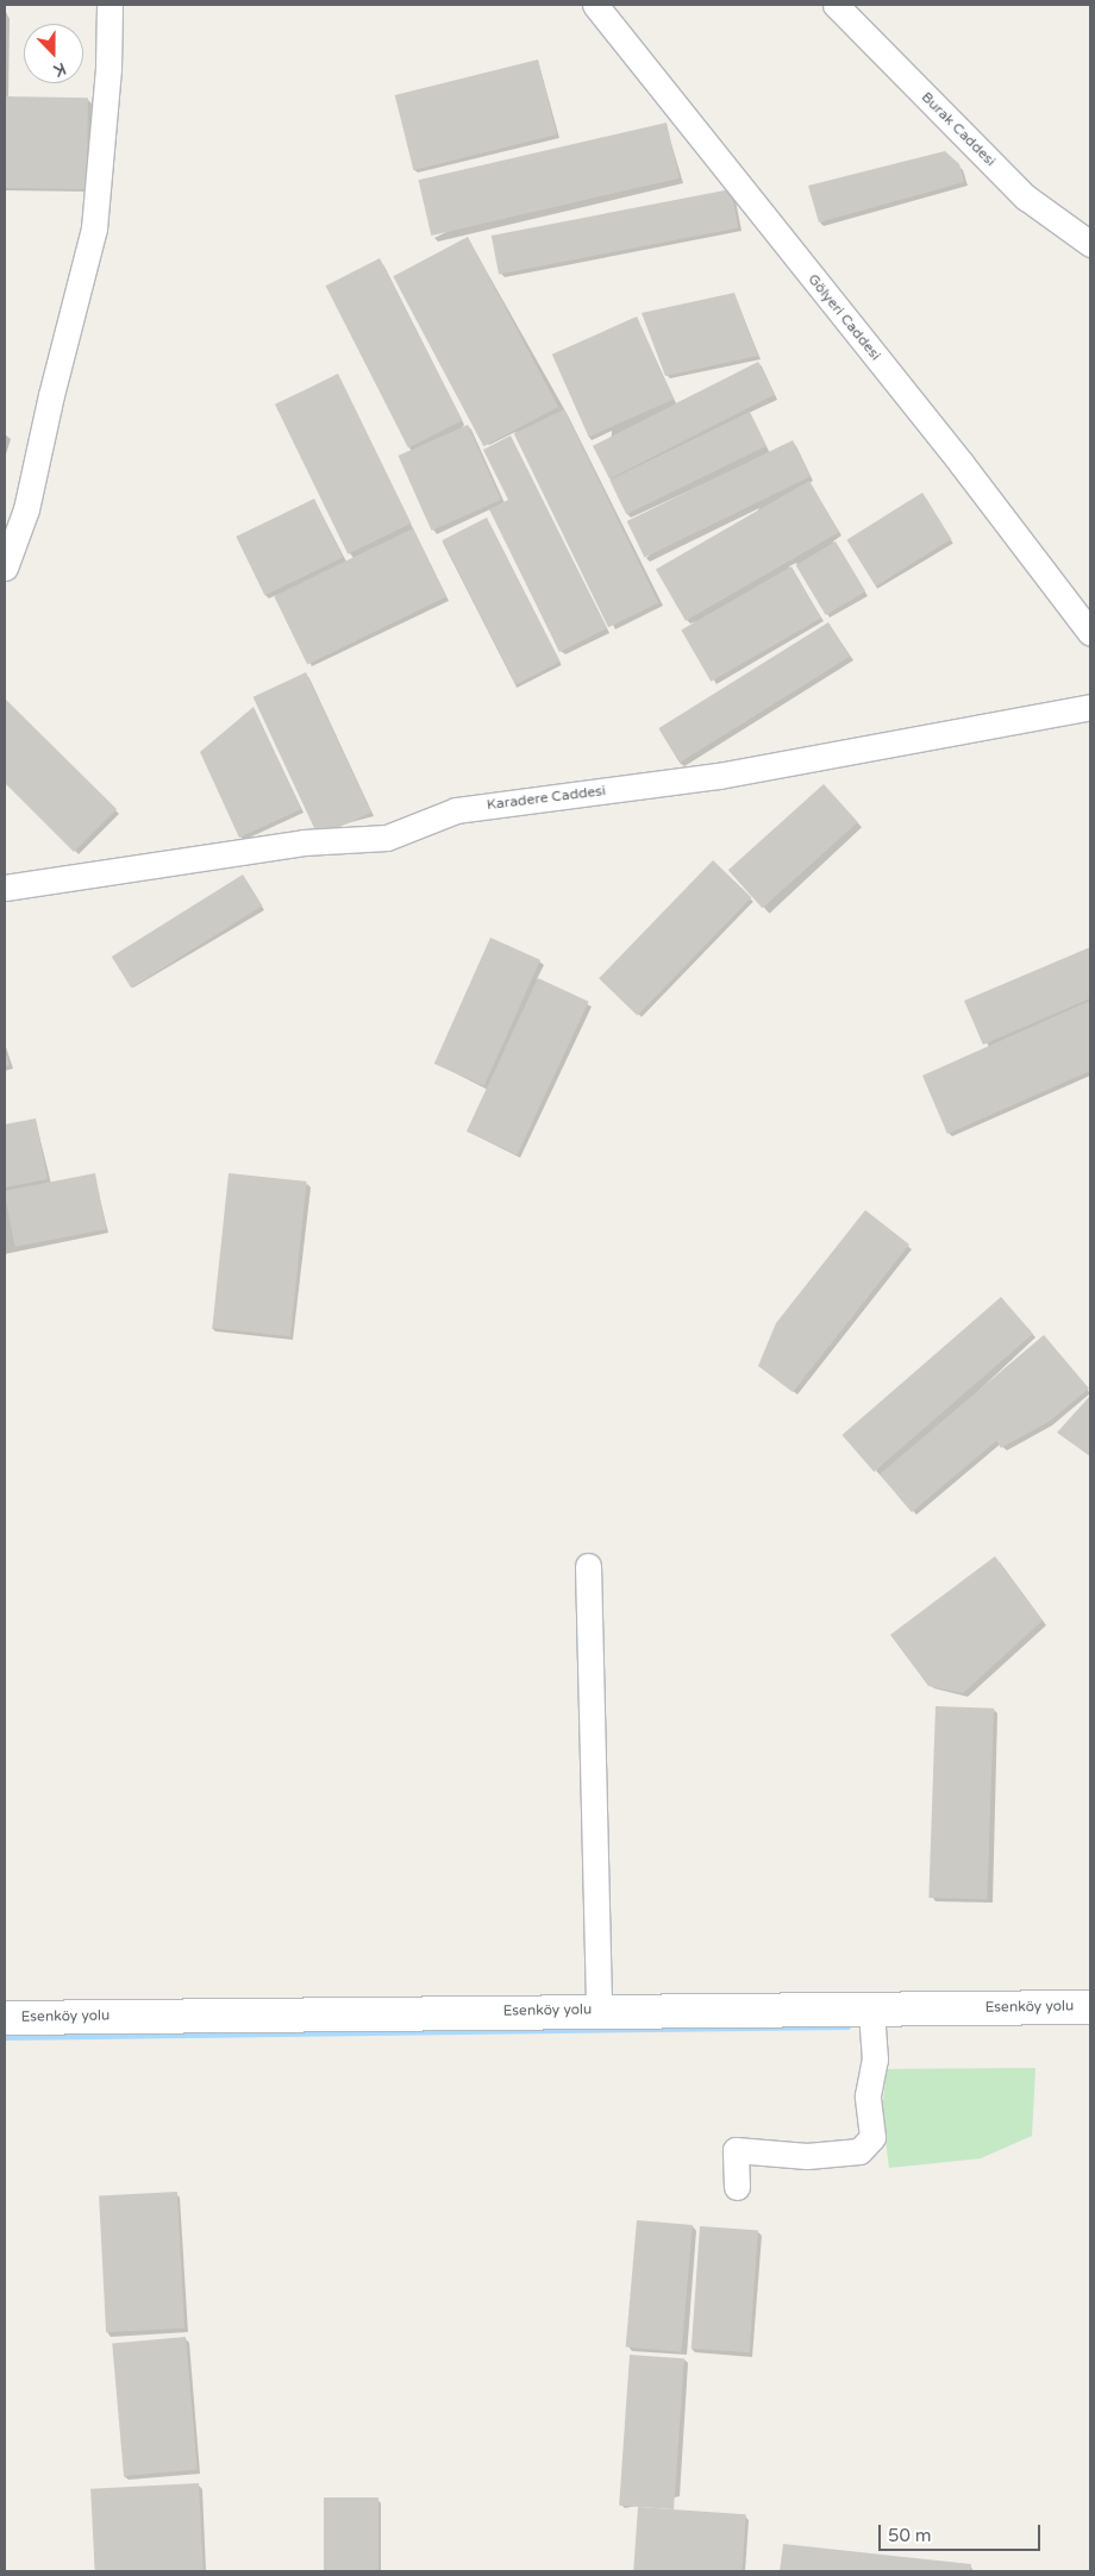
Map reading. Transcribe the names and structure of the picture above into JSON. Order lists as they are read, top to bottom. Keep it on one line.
{"streets":{"street":["Burak Caddesi","Gölyeri Caddesi","Karadere Caddesi","Esenköy yolu"]},"scale_bar":"50 m","north":"bottom"}
